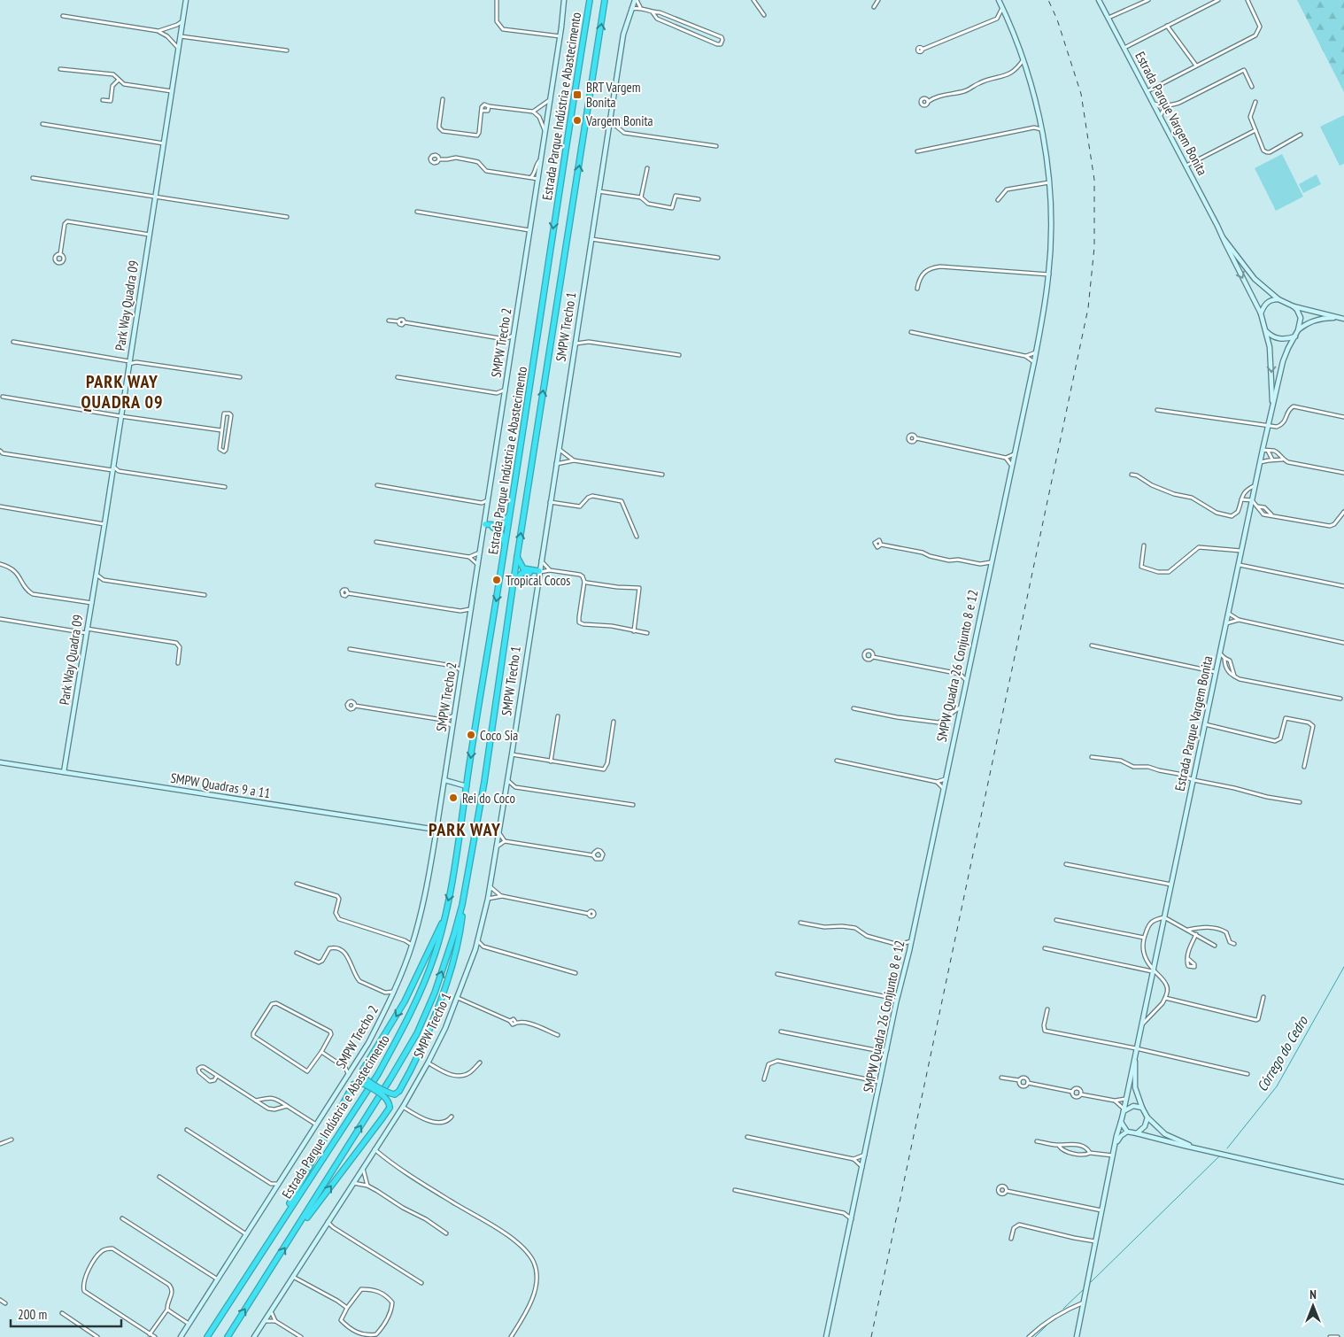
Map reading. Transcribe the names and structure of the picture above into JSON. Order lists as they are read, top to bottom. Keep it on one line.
{"streets":{"highway":["Estrada Parque Indústria e Abastecimento"],"street":["Estrada Parque Vargem Bonita","Park Way Quadra 09","SMPW Trecho 1","SMPW Trecho 2","SMPW Quadra 26 Conjunto 8 e 12","SMPW Quadras 9 a 11"]},"crossings":[["Park Way Quadra 09","SMPW Quadras 9 a 11"],["SMPW Trecho 2","SMPW Quadras 9 a 11"]],"districts":["PARK WAY QUADRA 09","PARK WAY"],"water":["Córrego do Cedro"],"places":{"transit":["BRT Vargem Bonita"],"other":["Vargem Bonita","Tropical Cocos","Coco Sia","Rei do Coco"]},"scale_bar":"200 m","north":"top"}
